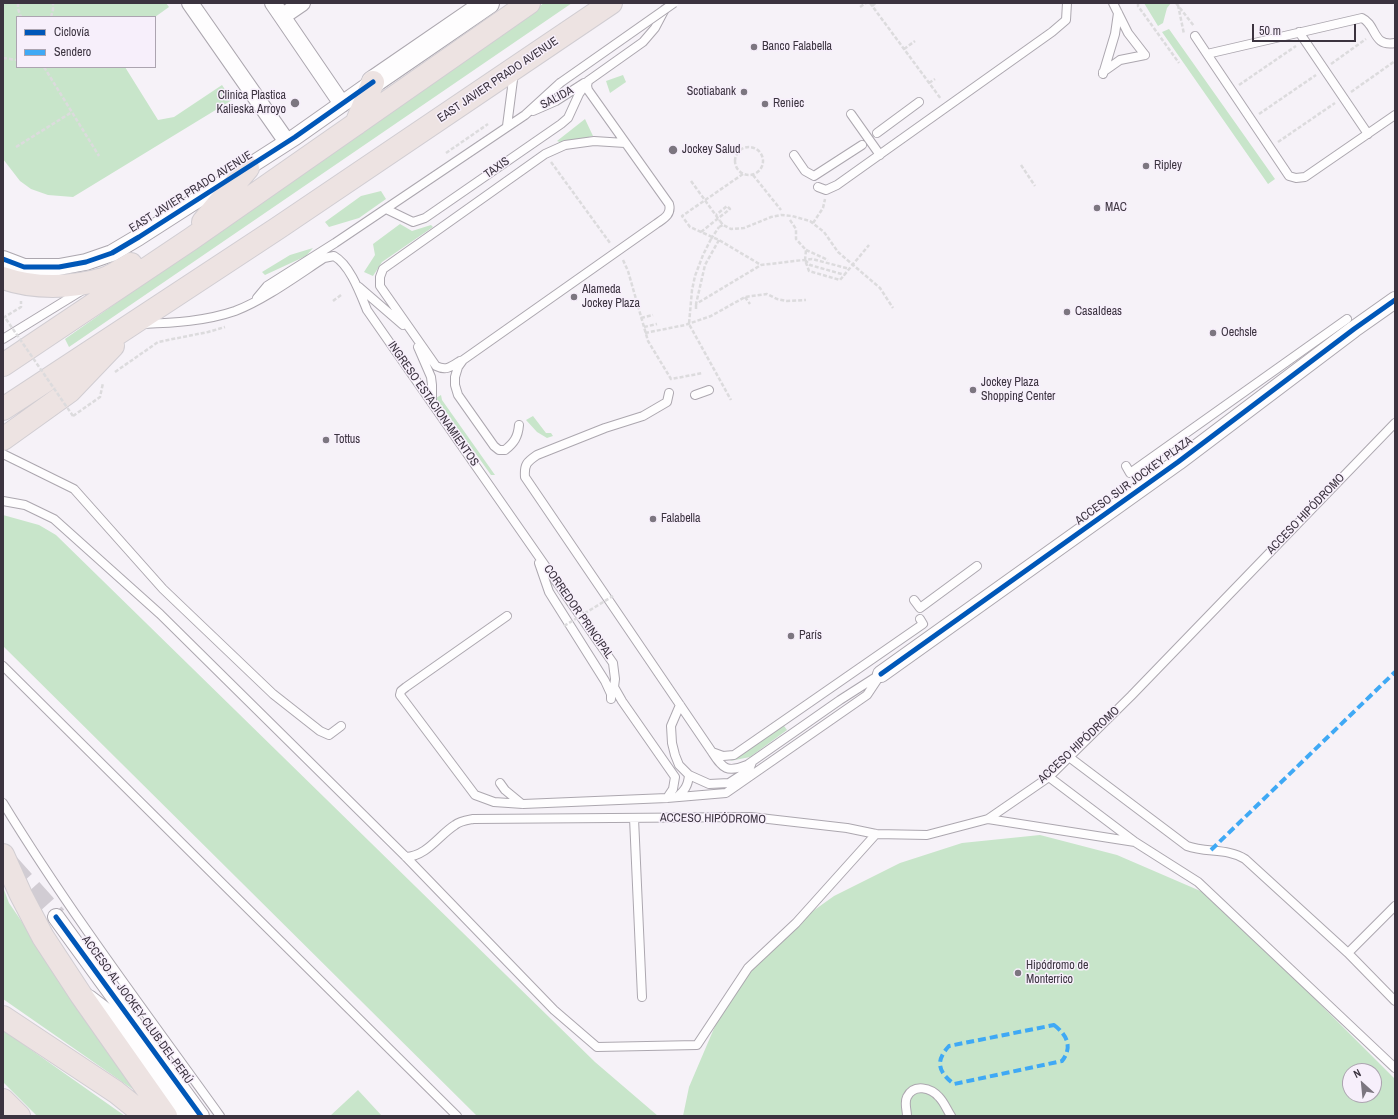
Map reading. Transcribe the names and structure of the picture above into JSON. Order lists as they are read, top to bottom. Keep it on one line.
{"streets":{"highway":["EAST JAVIER PRADO AVENUE"],"street":["ACCESO SUR JOCKEY PLAZA","ACCESO AL JOCKEY CLUB DEL PERÚ"],"lane":["SALIDA","TAXIS","INGRESO ESTACIONAMIENTOS","ACCESO HIPÓDROMO","CORREDOR PRINCIPAL"]},"crossings":[["SALIDA","TAXIS"],["INGRESO ESTACIONAMIENTOS","CORREDOR PRINCIPAL"]],"places":["Banco Falabella","Scotiabank","Clinica Plastica Kalieska Arroyo","Reniec","Jockey Salud","Ripley","MAC","Alameda Jockey Plaza","CasaIdeas","Oechsle","Jockey Plaza Shopping Center","Tottus","Falabella","París","Hipódromo de Monterrico"],"legend":["Ciclovía","Sendero"],"scale_bar":"50 m","north":"top left"}
